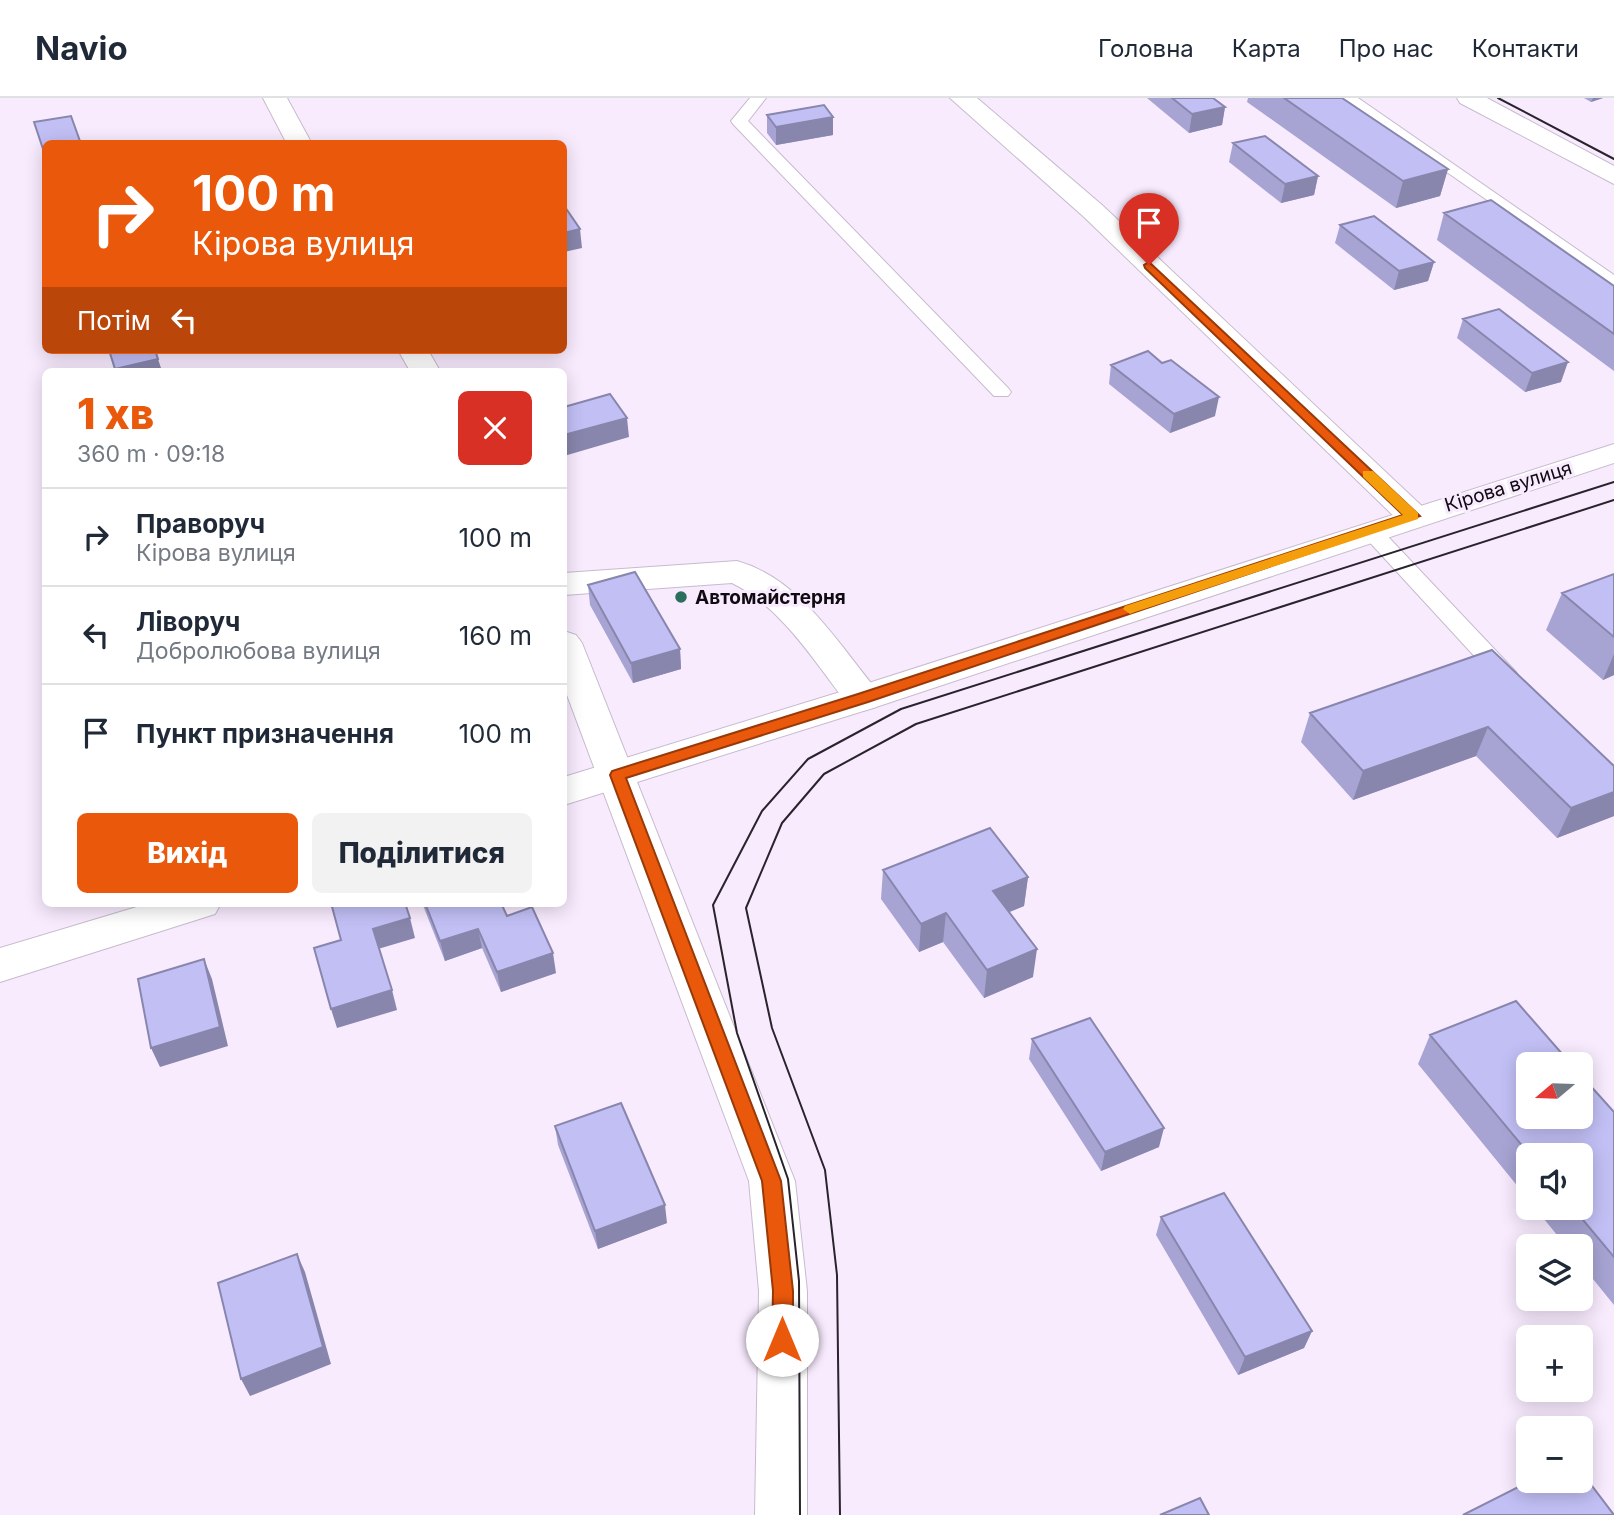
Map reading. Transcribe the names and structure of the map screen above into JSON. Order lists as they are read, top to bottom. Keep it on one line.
{"streets":{"street":["Кірова вулиця"]},"places":["Автомайстерня"],"north":"left","page":{"header":"Navio","nav":["Головна","Карта","Про нас","Контакти"],"turn":["100 m","Кірова вулиця"],"then":"Потім","heading":["1 хв","360 m · 09:18"],"list":[{"name":"Праворуч","note":"Кірова вулиця","value":"100 m"},{"name":"Ліворуч","note":"Добролюбова вулиця","value":"160 m"},{"name":"Пункт призначення","value":"100 m"}],"buttons":["Вихід","Поділитися"],"map_buttons":["+","−"]}}
